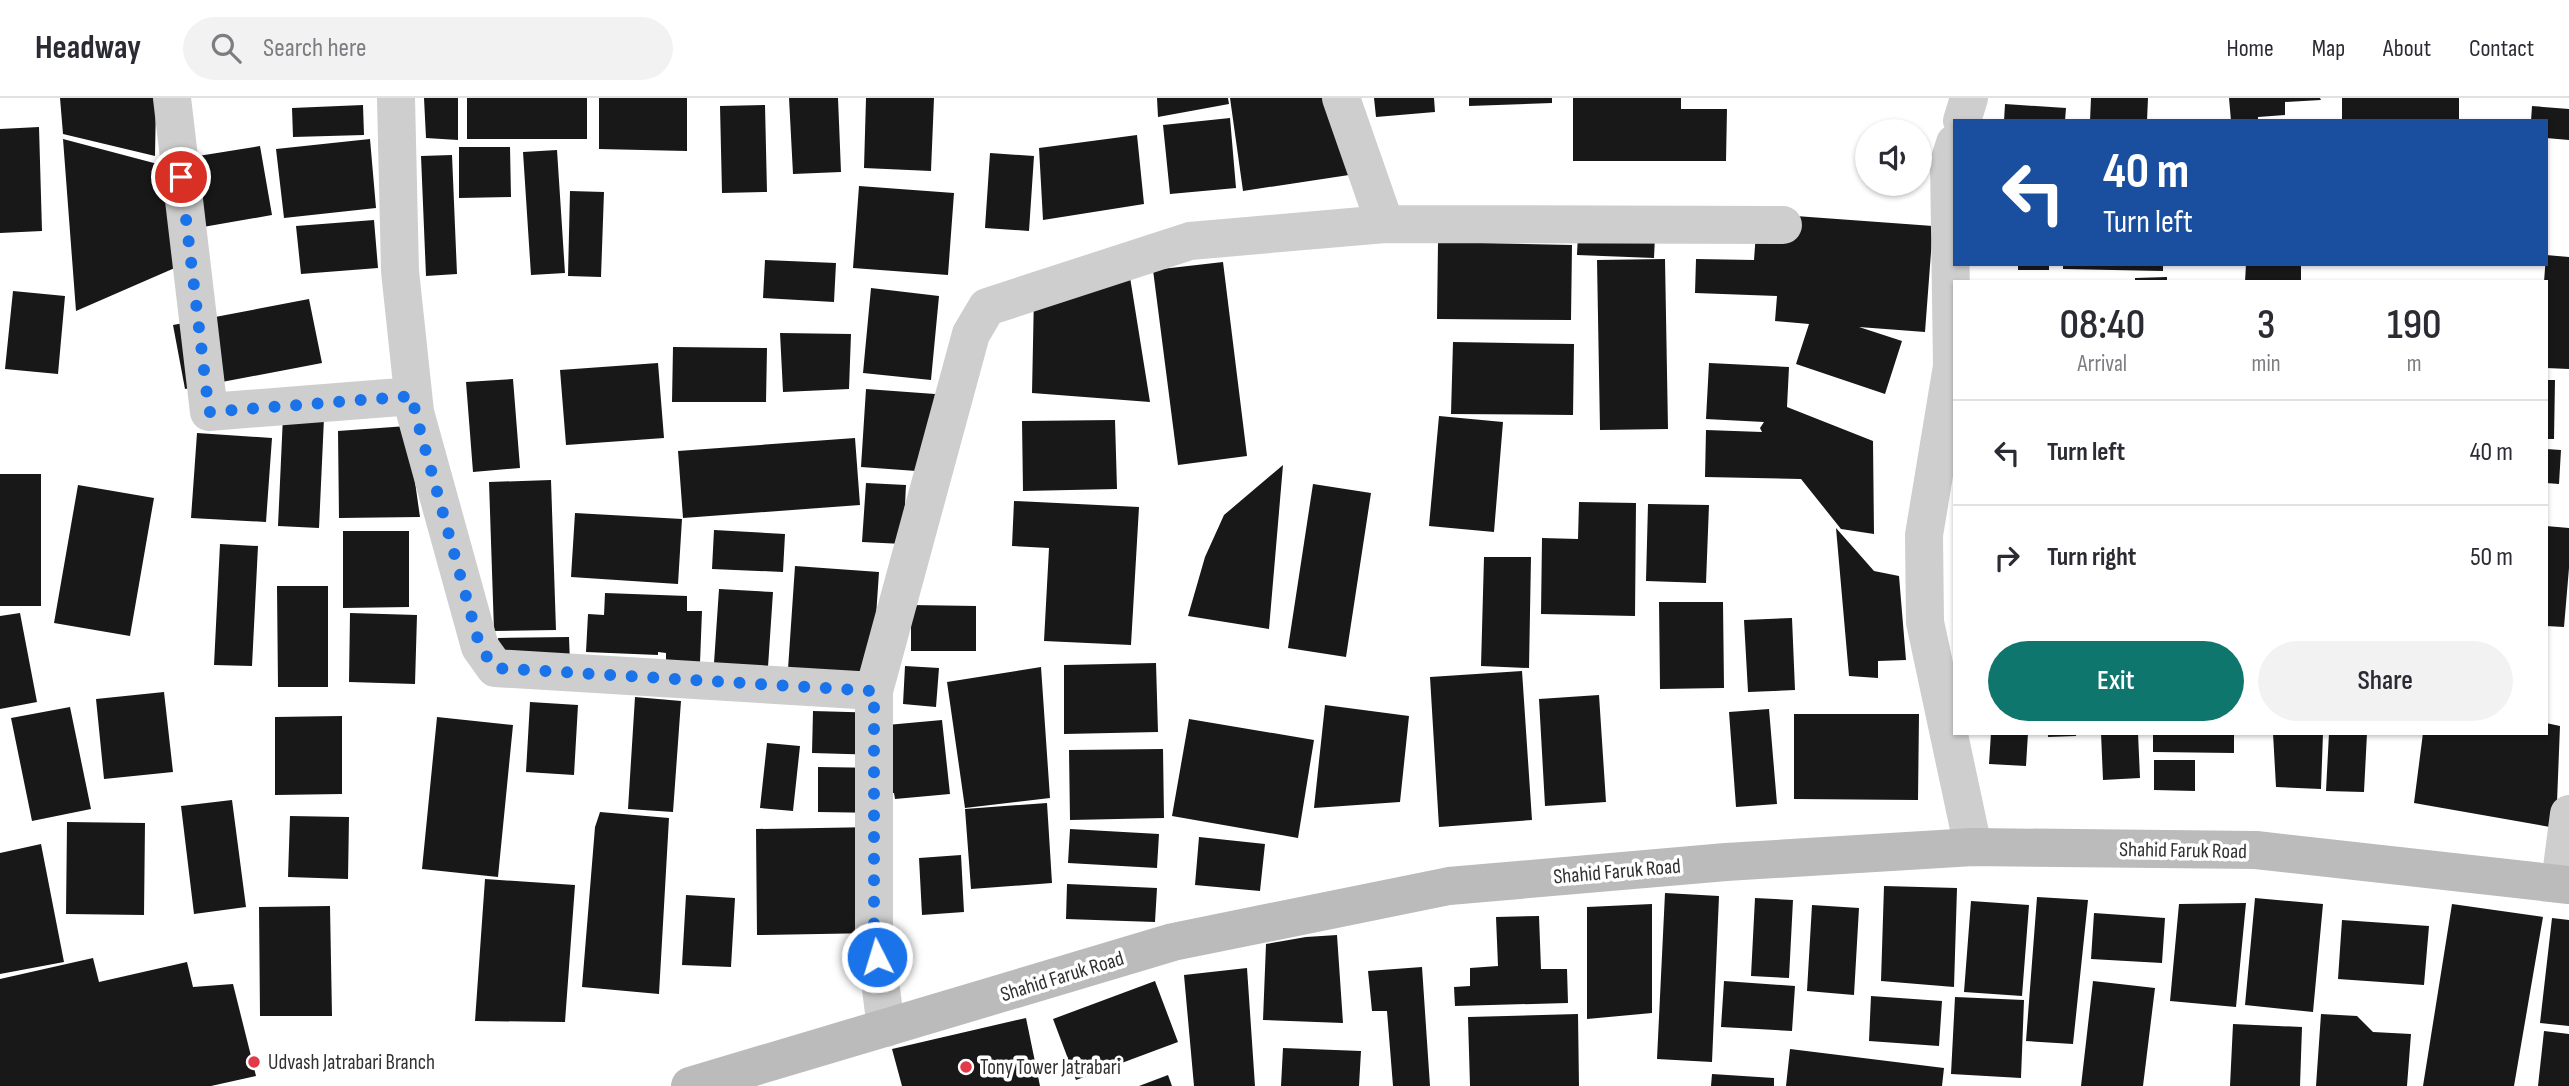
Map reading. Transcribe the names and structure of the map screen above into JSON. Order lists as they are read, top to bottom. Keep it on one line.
{"streets":{"main road":["Shahid Faruk Road"]},"places":["Udvash Jatrabari Branch","Tony Tower Jatrabari"],"page":{"header":"Headway","search":"Search here","nav":["Home","Map","About","Contact"],"turn":["40 m","Turn left"],"eta":["08:40","Arrival","3","min","190","m"],"list":[{"name":"Turn left","value":"40 m"},{"name":"Turn right","value":"50 m"}],"buttons":["Exit","Share"]}}
